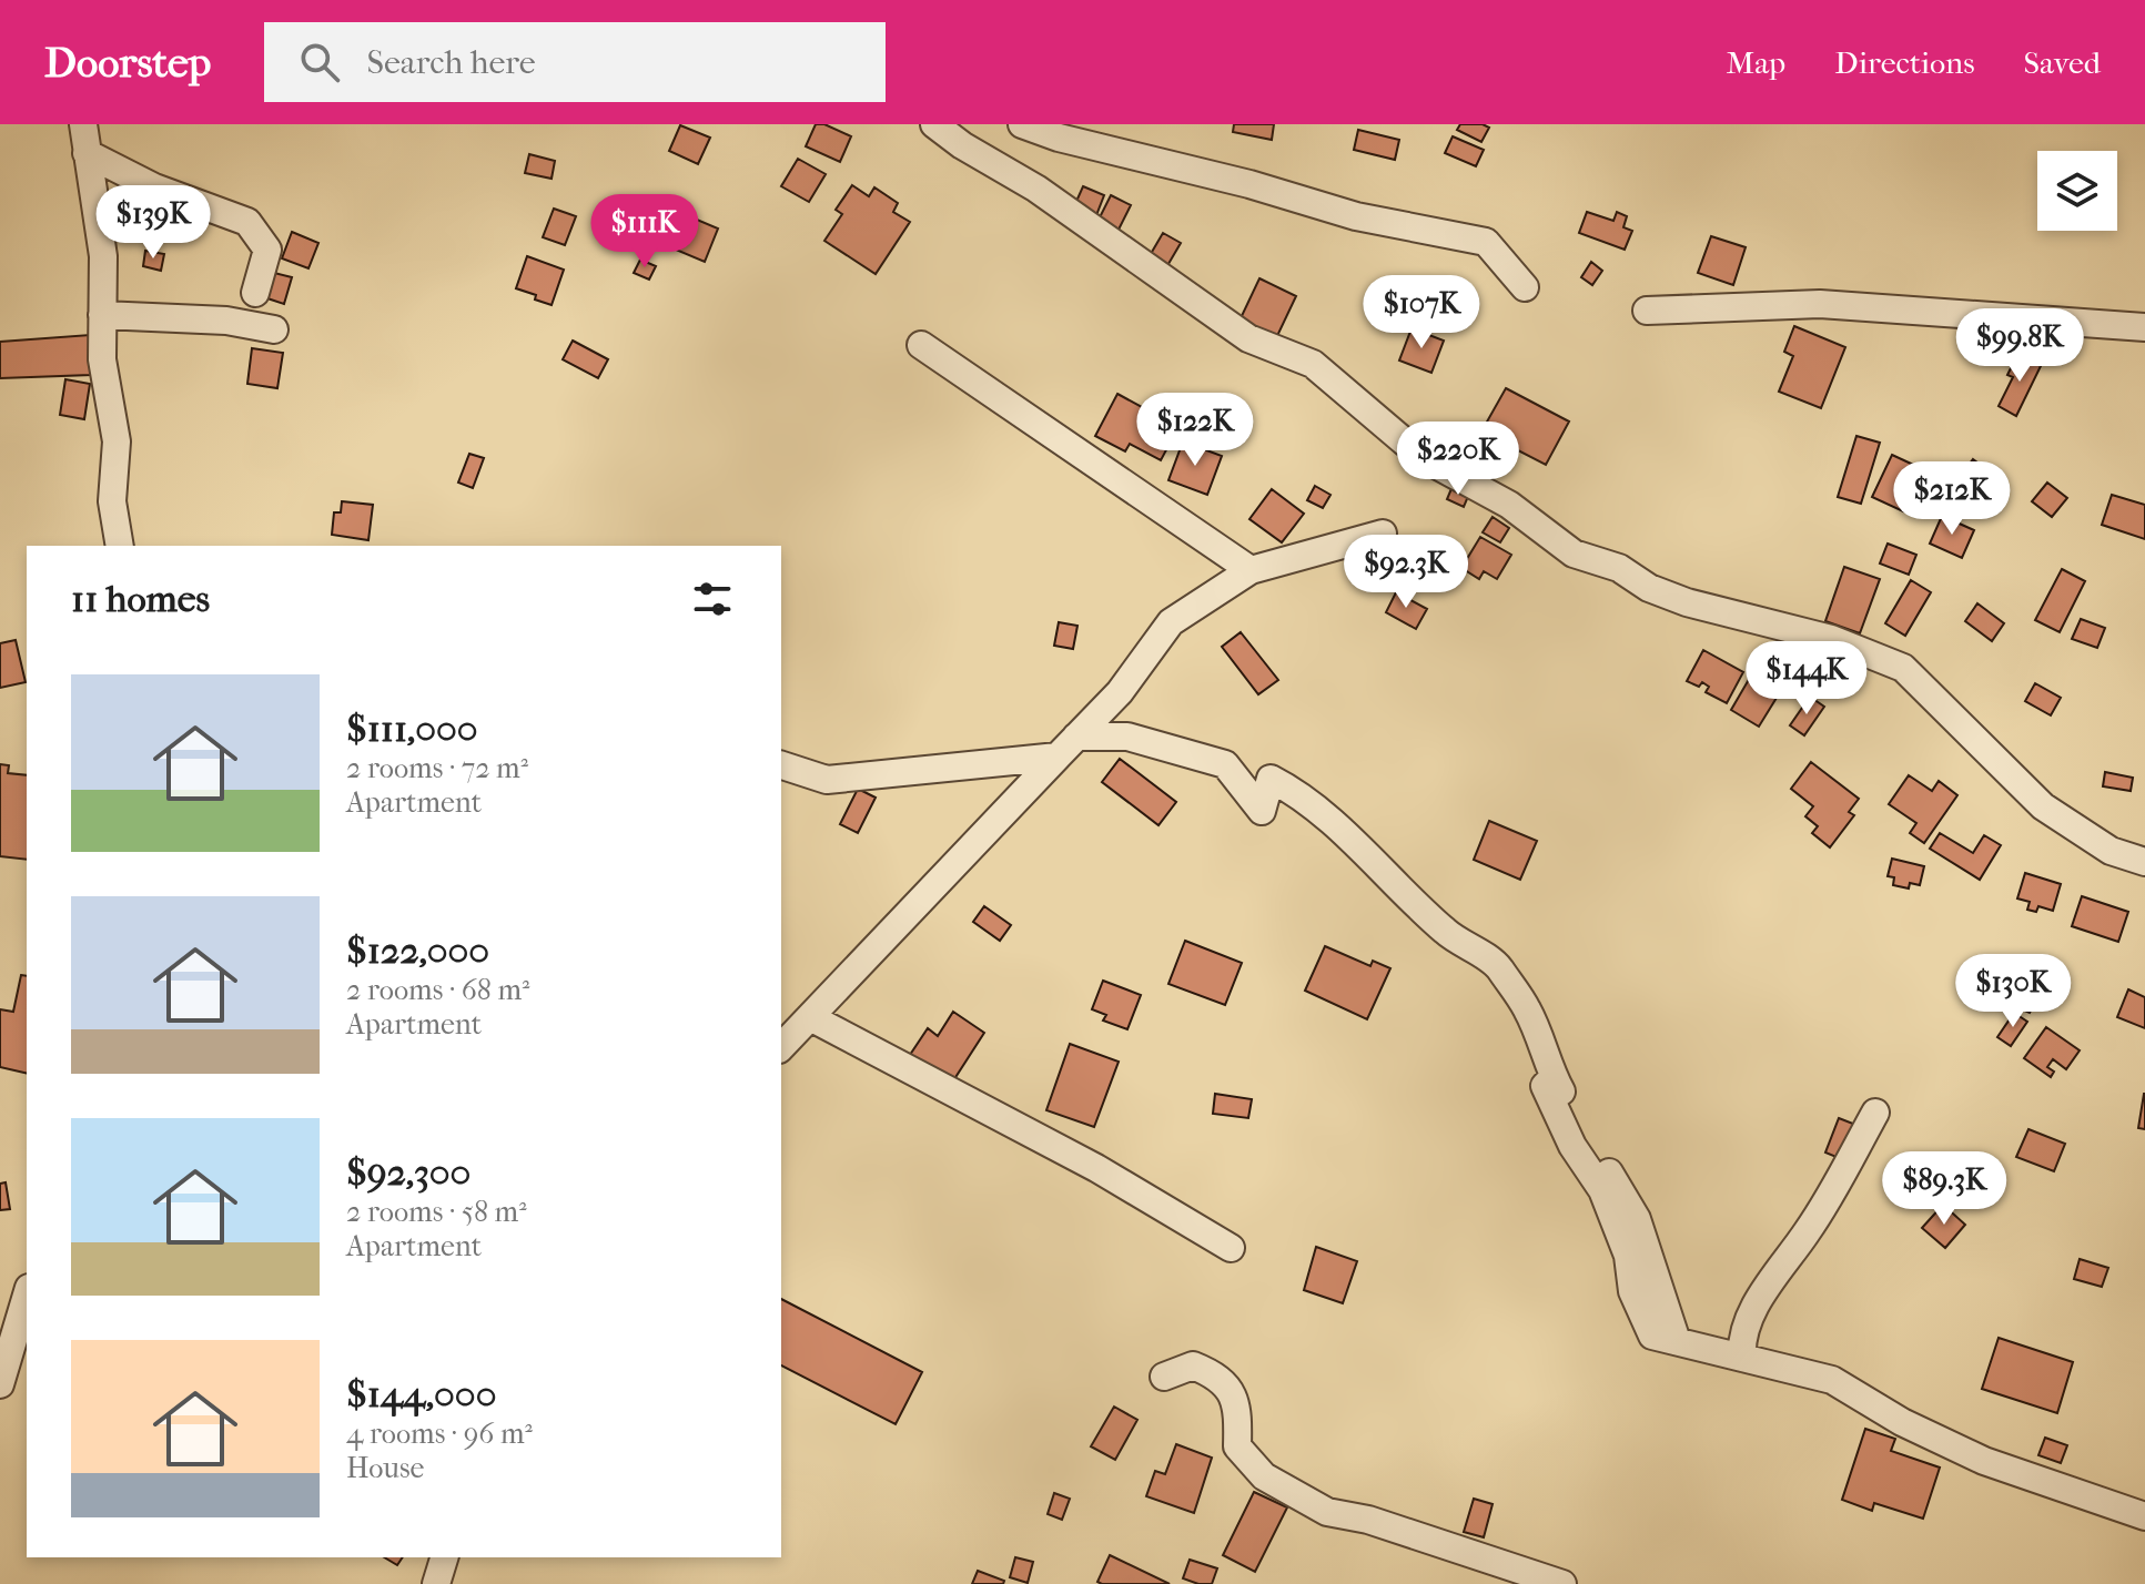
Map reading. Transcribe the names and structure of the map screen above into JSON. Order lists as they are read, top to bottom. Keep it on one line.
{"page":{"header":"Doorstep","search":"Search here","nav":["Map","Directions","Saved"],"price":["$139K","$111K","$107K","$99.8K","$122K","$220K","$212K","$92.3K","$144K","$130K","$89.3K"],"heading":"11 homes","list":[{"name":"$111,000","note":"2 rooms · 72 m² · Apartment"},{"name":"$122,000","note":"2 rooms · 68 m² · Apartment"},{"name":"$92,300","note":"2 rooms · 58 m² · Apartment"},{"name":"$144,000","note":"4 rooms · 96 m² · House"}]}}
